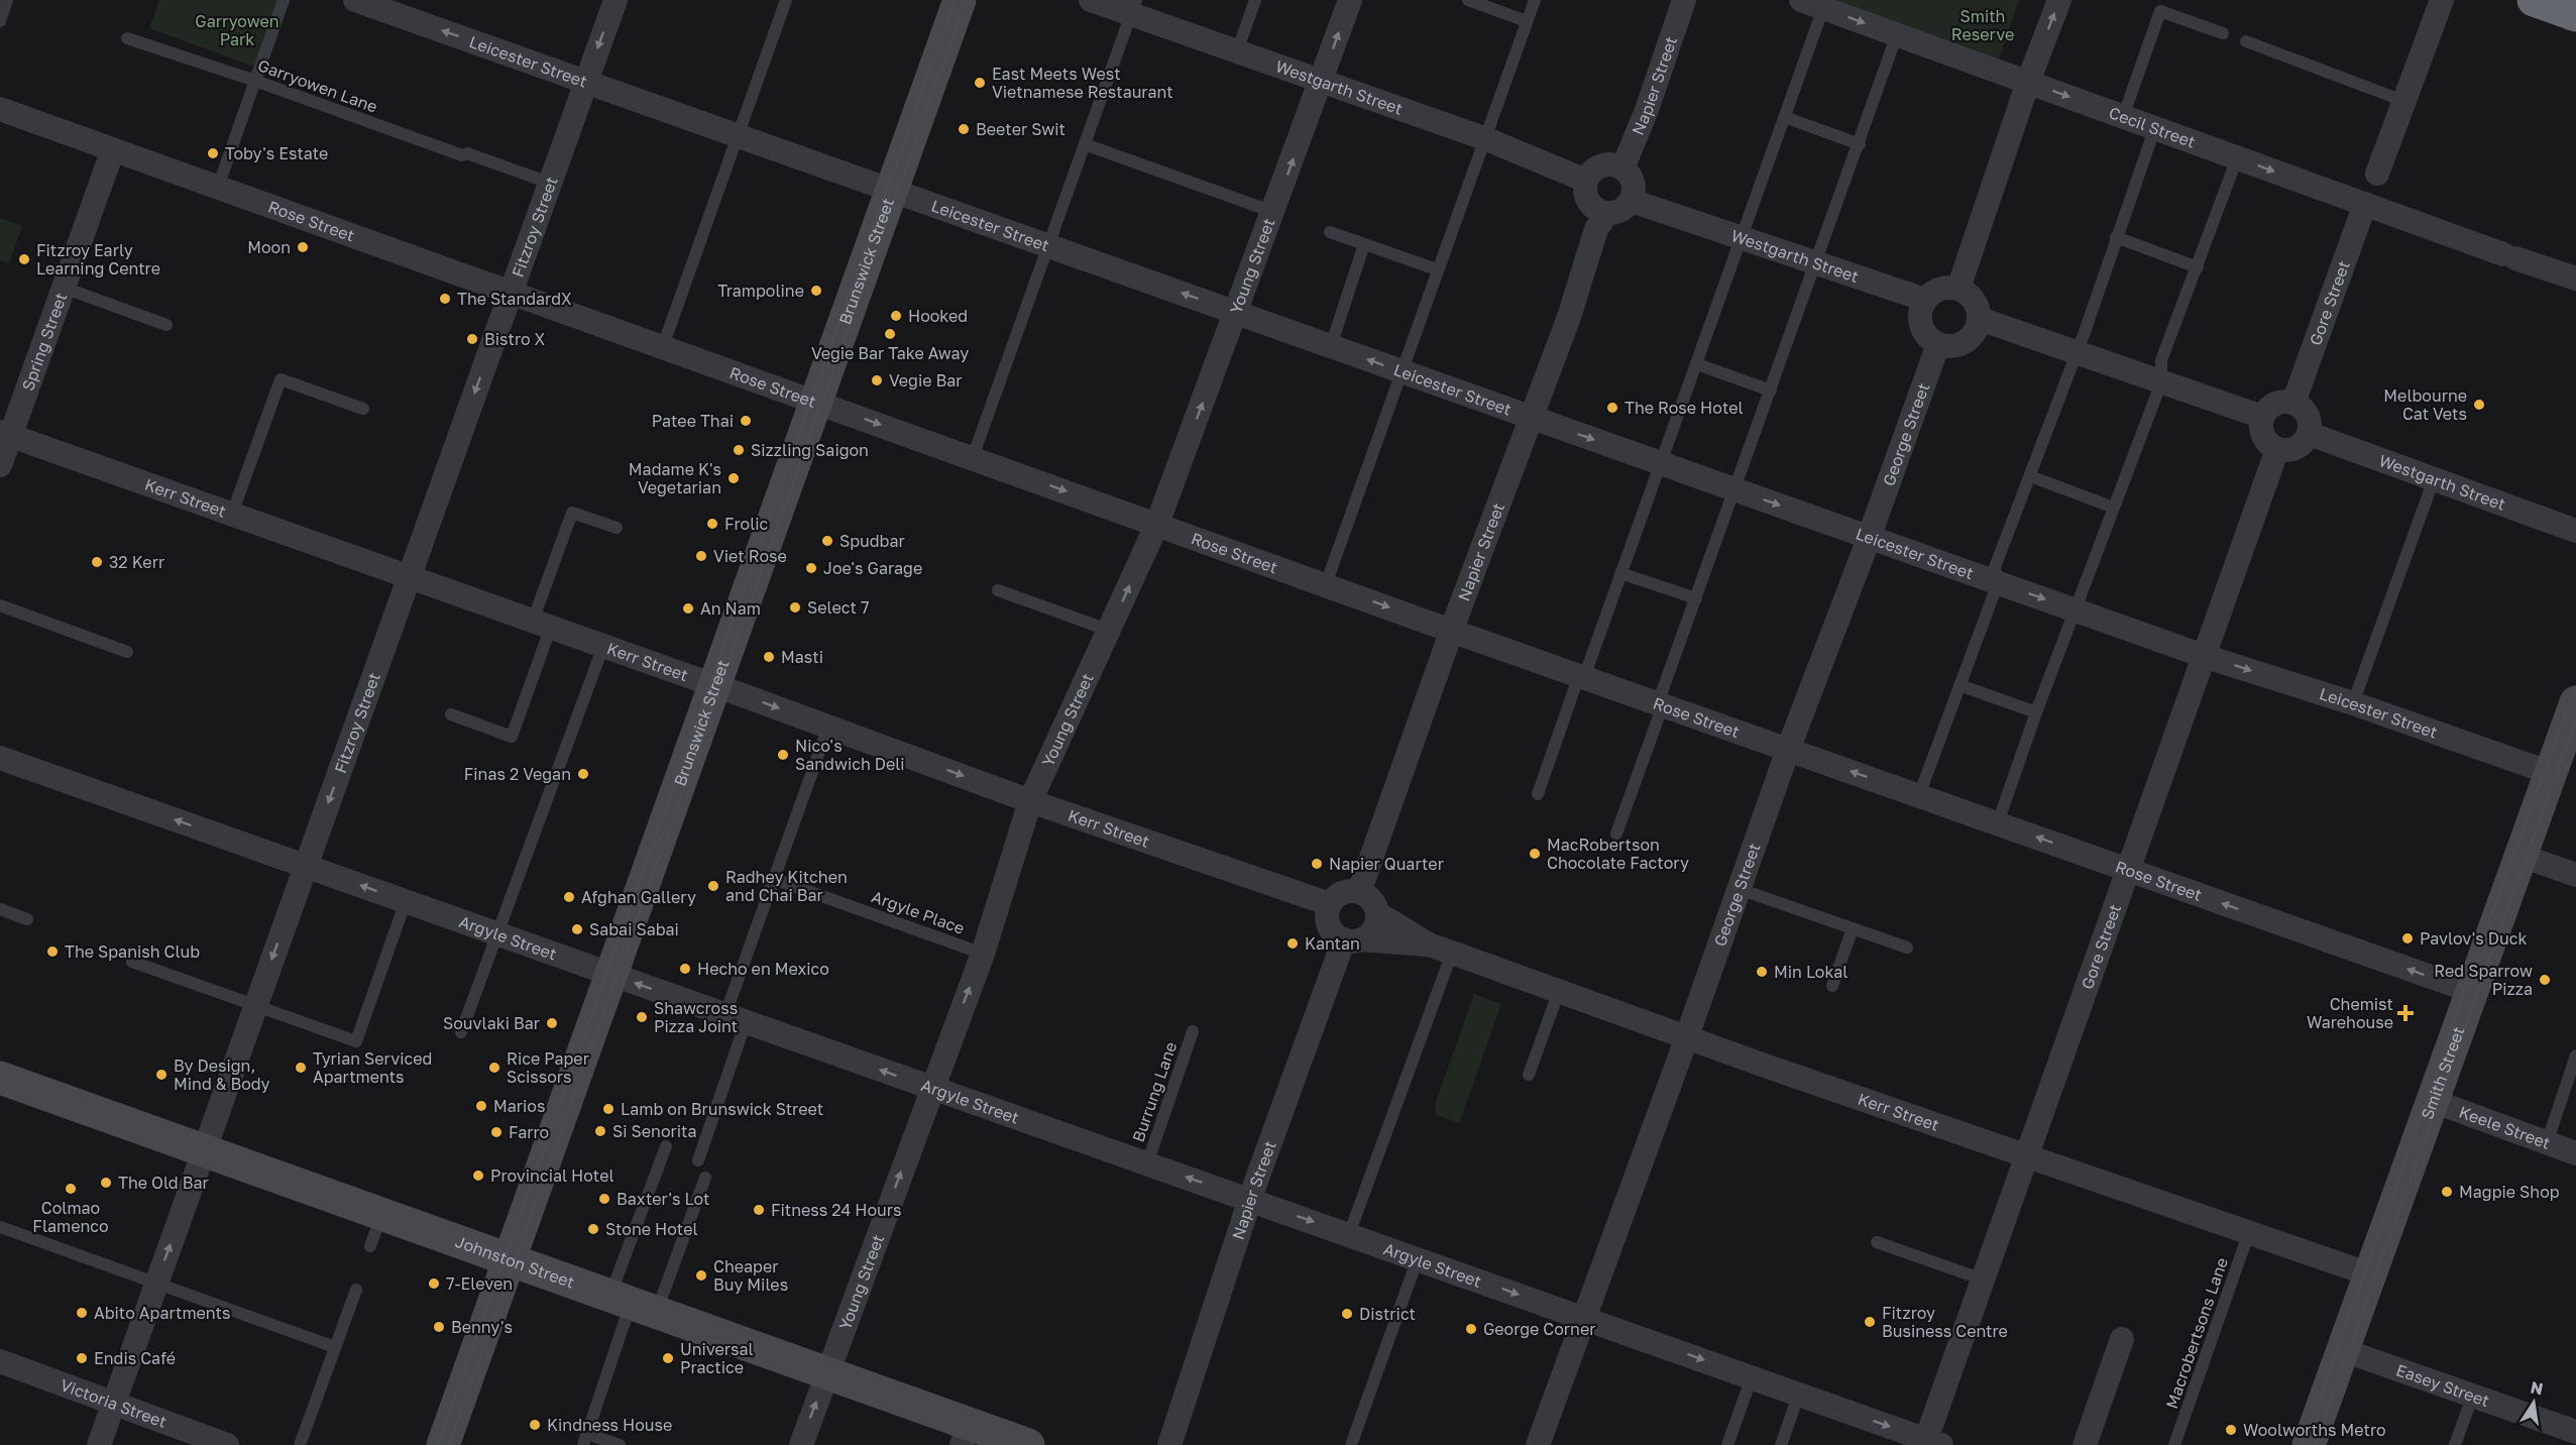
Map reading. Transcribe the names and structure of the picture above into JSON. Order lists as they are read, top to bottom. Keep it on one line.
{"streets":{"street":["Leicester Street","Napier Street","Westgarth Street","Cecil Street","Rose Street","Fitzroy Street","Brunswick Street","Young Street","Gore Street","Spring Street","George Street","Kerr Street","Argyle Street","Smith Street","Keele Street","Johnston Street","Easey Street","Victoria Street"],"lane":["Garryowen Lane","Argyle Place","Burrung Lane","Macrobertsons Lane"]},"crossings":[["Leicester Street","Napier Street"],["Leicester Street","Fitzroy Street"],["Leicester Street","Brunswick Street"],["Leicester Street","Young Street"],["Leicester Street","Gore Street"],["Leicester Street","George Street"],["Leicester Street","Smith Street"],["Napier Street","Westgarth Street"],["Napier Street","Rose Street"],["Napier Street","Kerr Street"],["Napier Street","Argyle Street"],["Garryowen Lane","Fitzroy Street"],["Westgarth Street","Young Street"],["Westgarth Street","Gore Street"],["Westgarth Street","George Street"],["Cecil Street","Gore Street"],["Rose Street","Fitzroy Street"],["Rose Street","Brunswick Street"],["Rose Street","Young Street"],["Rose Street","Gore Street"],["Rose Street","Spring Street"],["Rose Street","George Street"],["Rose Street","Smith Street"],["Fitzroy Street","Kerr Street"],["Fitzroy Street","Argyle Street"],["Fitzroy Street","Johnston Street"],["Fitzroy Street","Victoria Street"],["Brunswick Street","Kerr Street"],["Brunswick Street","Argyle Street"],["Brunswick Street","Johnston Street"],["Young Street","Kerr Street"],["Young Street","Argyle Place"],["Young Street","Argyle Street"],["Young Street","Johnston Street"],["Gore Street","Kerr Street"],["Gore Street","Argyle Street"],["Spring Street","Kerr Street"],["George Street","Kerr Street"],["George Street","Argyle Street"],["Kerr Street","Smith Street"],["Kerr Street","Macrobertsons Lane"],["Argyle Street","Burrung Lane"],["Smith Street","Keele Street"],["Smith Street","Easey Street"]],"one_way":["Cecil Street","Young Street"],"parks":["Smith Reserve","Garryowen Park"],"places":{"other":["East Meets West Vietnamese Restaurant","Beeter Swit","Toby's Estate","Moon","Fitzroy Early Learning Centre","Trampoline","The StandardX","Hooked","Vegie Bar Take Away","Bistro X","Vegie Bar","Melbourne Cat Vets","The Rose Hotel","Patee Thai","Sizzling Saigon","Madame K's Vegetarian","Frolic","Spudbar","Viet Rose","32 Kerr","Joe's Garage","Select 7","An Nam","Masti","Nico's Sandwich Deli","Finas 2 Vegan","MacRobertson Chocolate Factory","Napier Quarter","Radhey Kitchen and Chai Bar","Afghan Gallery","Sabai Sabai","Pavlov's Duck","Kantan","The Spanish Club","Hecho en Mexico","Min Lokal","Red Sparrow Pizza","Shawcross Pizza Joint","Souvlaki Bar","Tyrian Serviced Apartments","Rice Paper Scissors","By Design, Mind & Body","Marios","Lamb on Brunswick Street","Si Senorita","Farro","Provincial Hotel","The Old Bar","Colmao Flamenco","Magpie Shop","Baxter's Lot","Fitness 24 Hours","Stone Hotel","Cheaper Buy Miles","7-Eleven","Abito Apartments","District","Fitzroy Business Centre","Benny's","George Corner","Endis Café","Universal Practice","Kindness House","Woolworths Metro"],"health":["Chemist Warehouse"]},"north":"top"}
